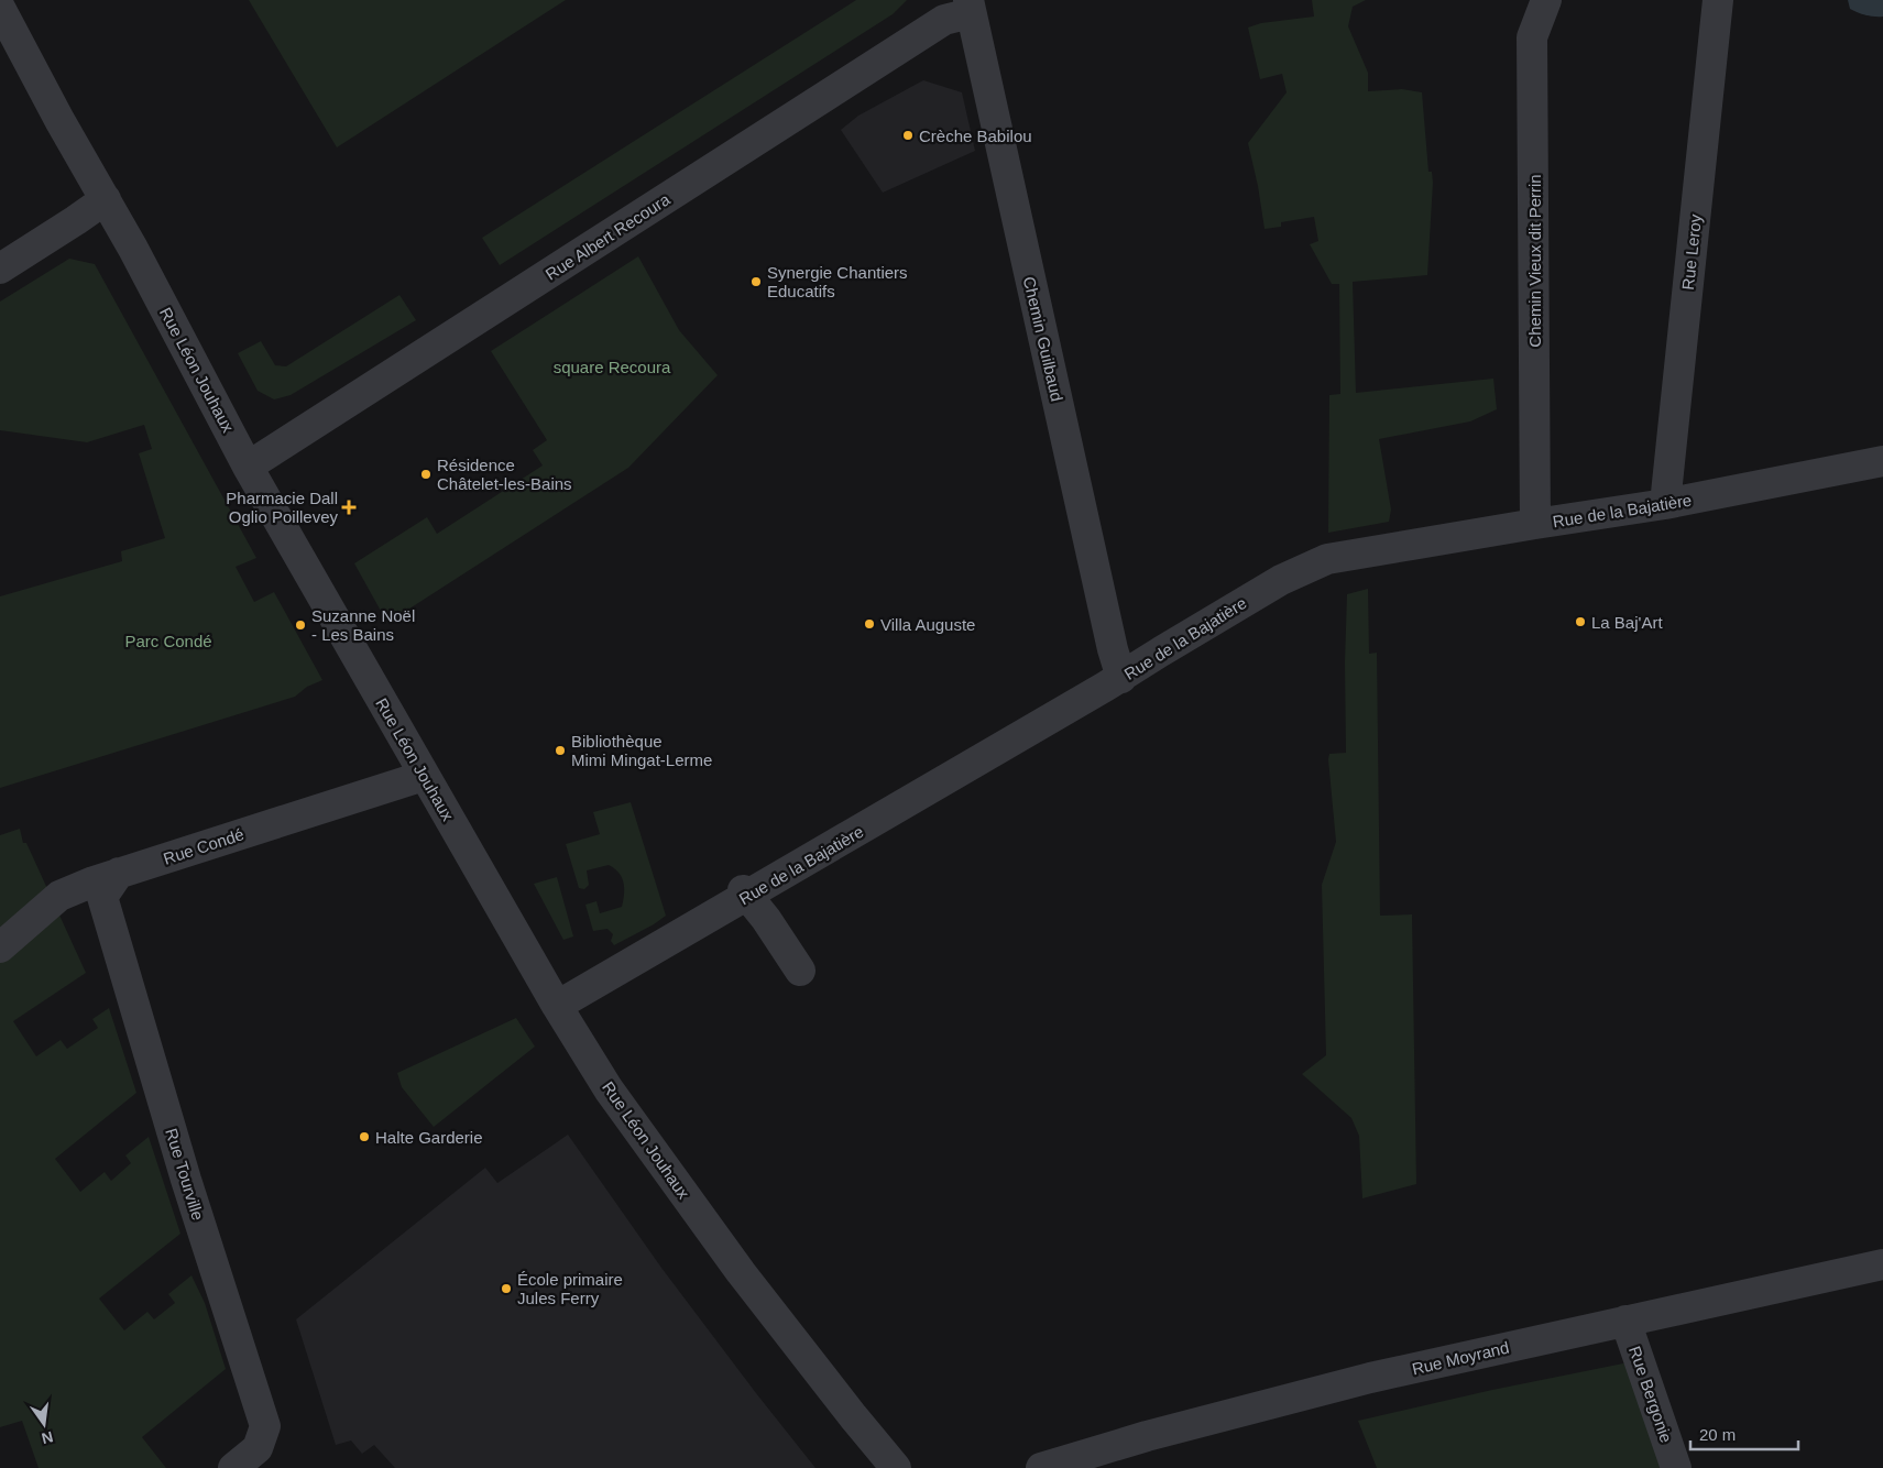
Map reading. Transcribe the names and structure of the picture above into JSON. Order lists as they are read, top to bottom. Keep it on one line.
{"streets":{"street":["Rue Albert Recoura","Rue Leroy","Chemin Vieux dit Perrin","Chemin Guilbaud","Rue Léon Jouhaux","Rue de la Bajatière","Rue Condé","Rue Tourville","Rue Moyrand","Rue Bergonie"]},"crossings":[["Rue Albert Recoura","Chemin Guilbaud"],["Rue Albert Recoura","Rue Léon Jouhaux"],["Rue Leroy","Rue de la Bajatière"],["Chemin Vieux dit Perrin","Rue de la Bajatière"],["Chemin Guilbaud","Rue de la Bajatière"],["Rue Léon Jouhaux","Rue de la Bajatière"],["Rue Léon Jouhaux","Rue Condé"],["Rue Condé","Rue Tourville"],["Rue Moyrand","Rue Bergonie"]],"parks":["square Recoura","Parc Condé"],"places":{"other":["Crèche Babilou","Synergie Chantiers Educatifs","Résidence Châtelet-les-Bains","La Baj'Art","Villa Auguste","Suzanne Noël - Les Bains","Bibliothèque Mimi Mingat-Lerme","Halte Garderie","École primaire Jules Ferry"],"health":["Pharmacie Dall Oglio Poillevey"]},"scale_bar":"20 m","north":"bottom"}
